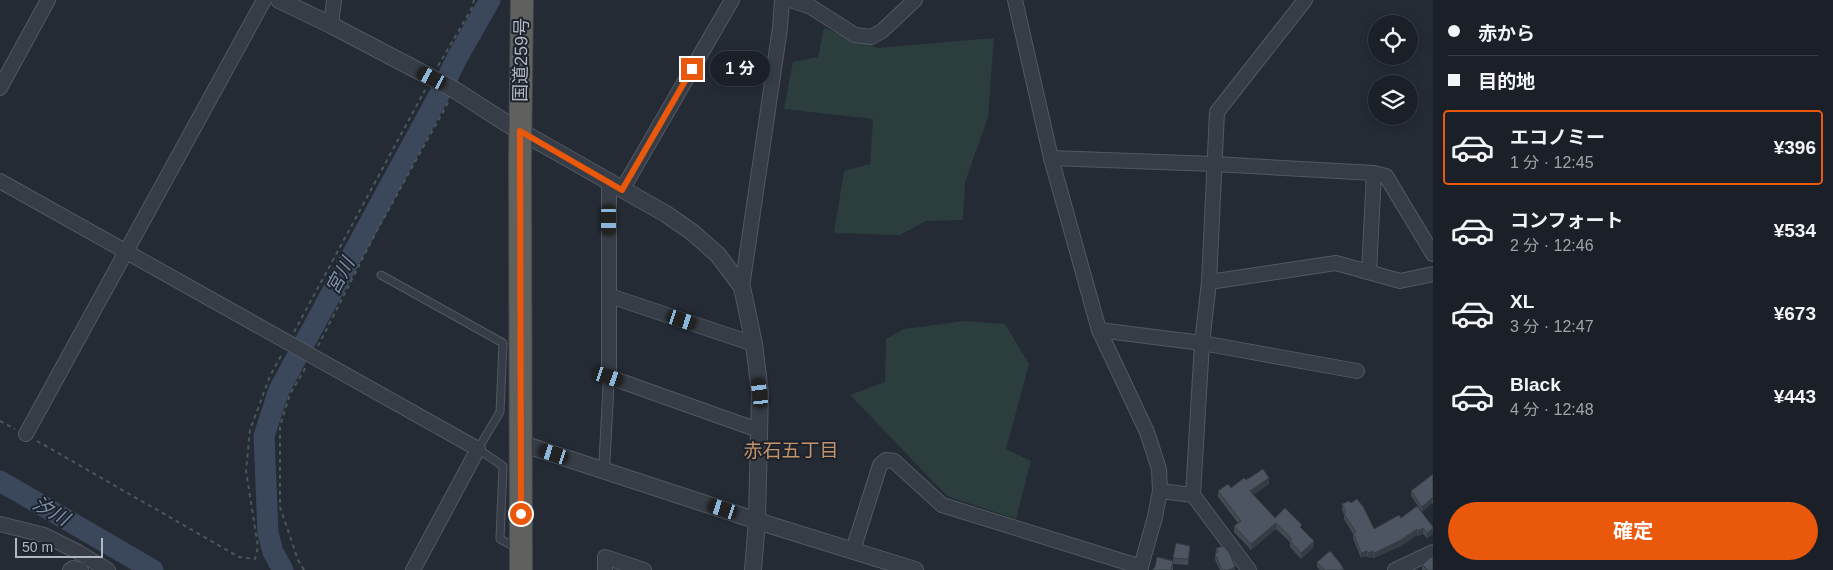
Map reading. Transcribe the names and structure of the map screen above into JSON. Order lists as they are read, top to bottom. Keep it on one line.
{"streets":{"highway":["国道259号"]},"districts":["赤石五丁目"],"water":["宮川","汐川"],"scale_bar":"50 m","page":{"banner":["赤から","目的地"],"bubble":"1 分","list":[{"name":"エコノミー","note":"1 分 · 12:45","value":"¥396"},{"name":"コンフォート","note":"2 分 · 12:46","value":"¥534"},{"name":"XL","note":"3 分 · 12:47","value":"¥673"},{"name":"Black","note":"4 分 · 12:48","value":"¥443"}],"buttons":"確定","scale":"50 m"}}
